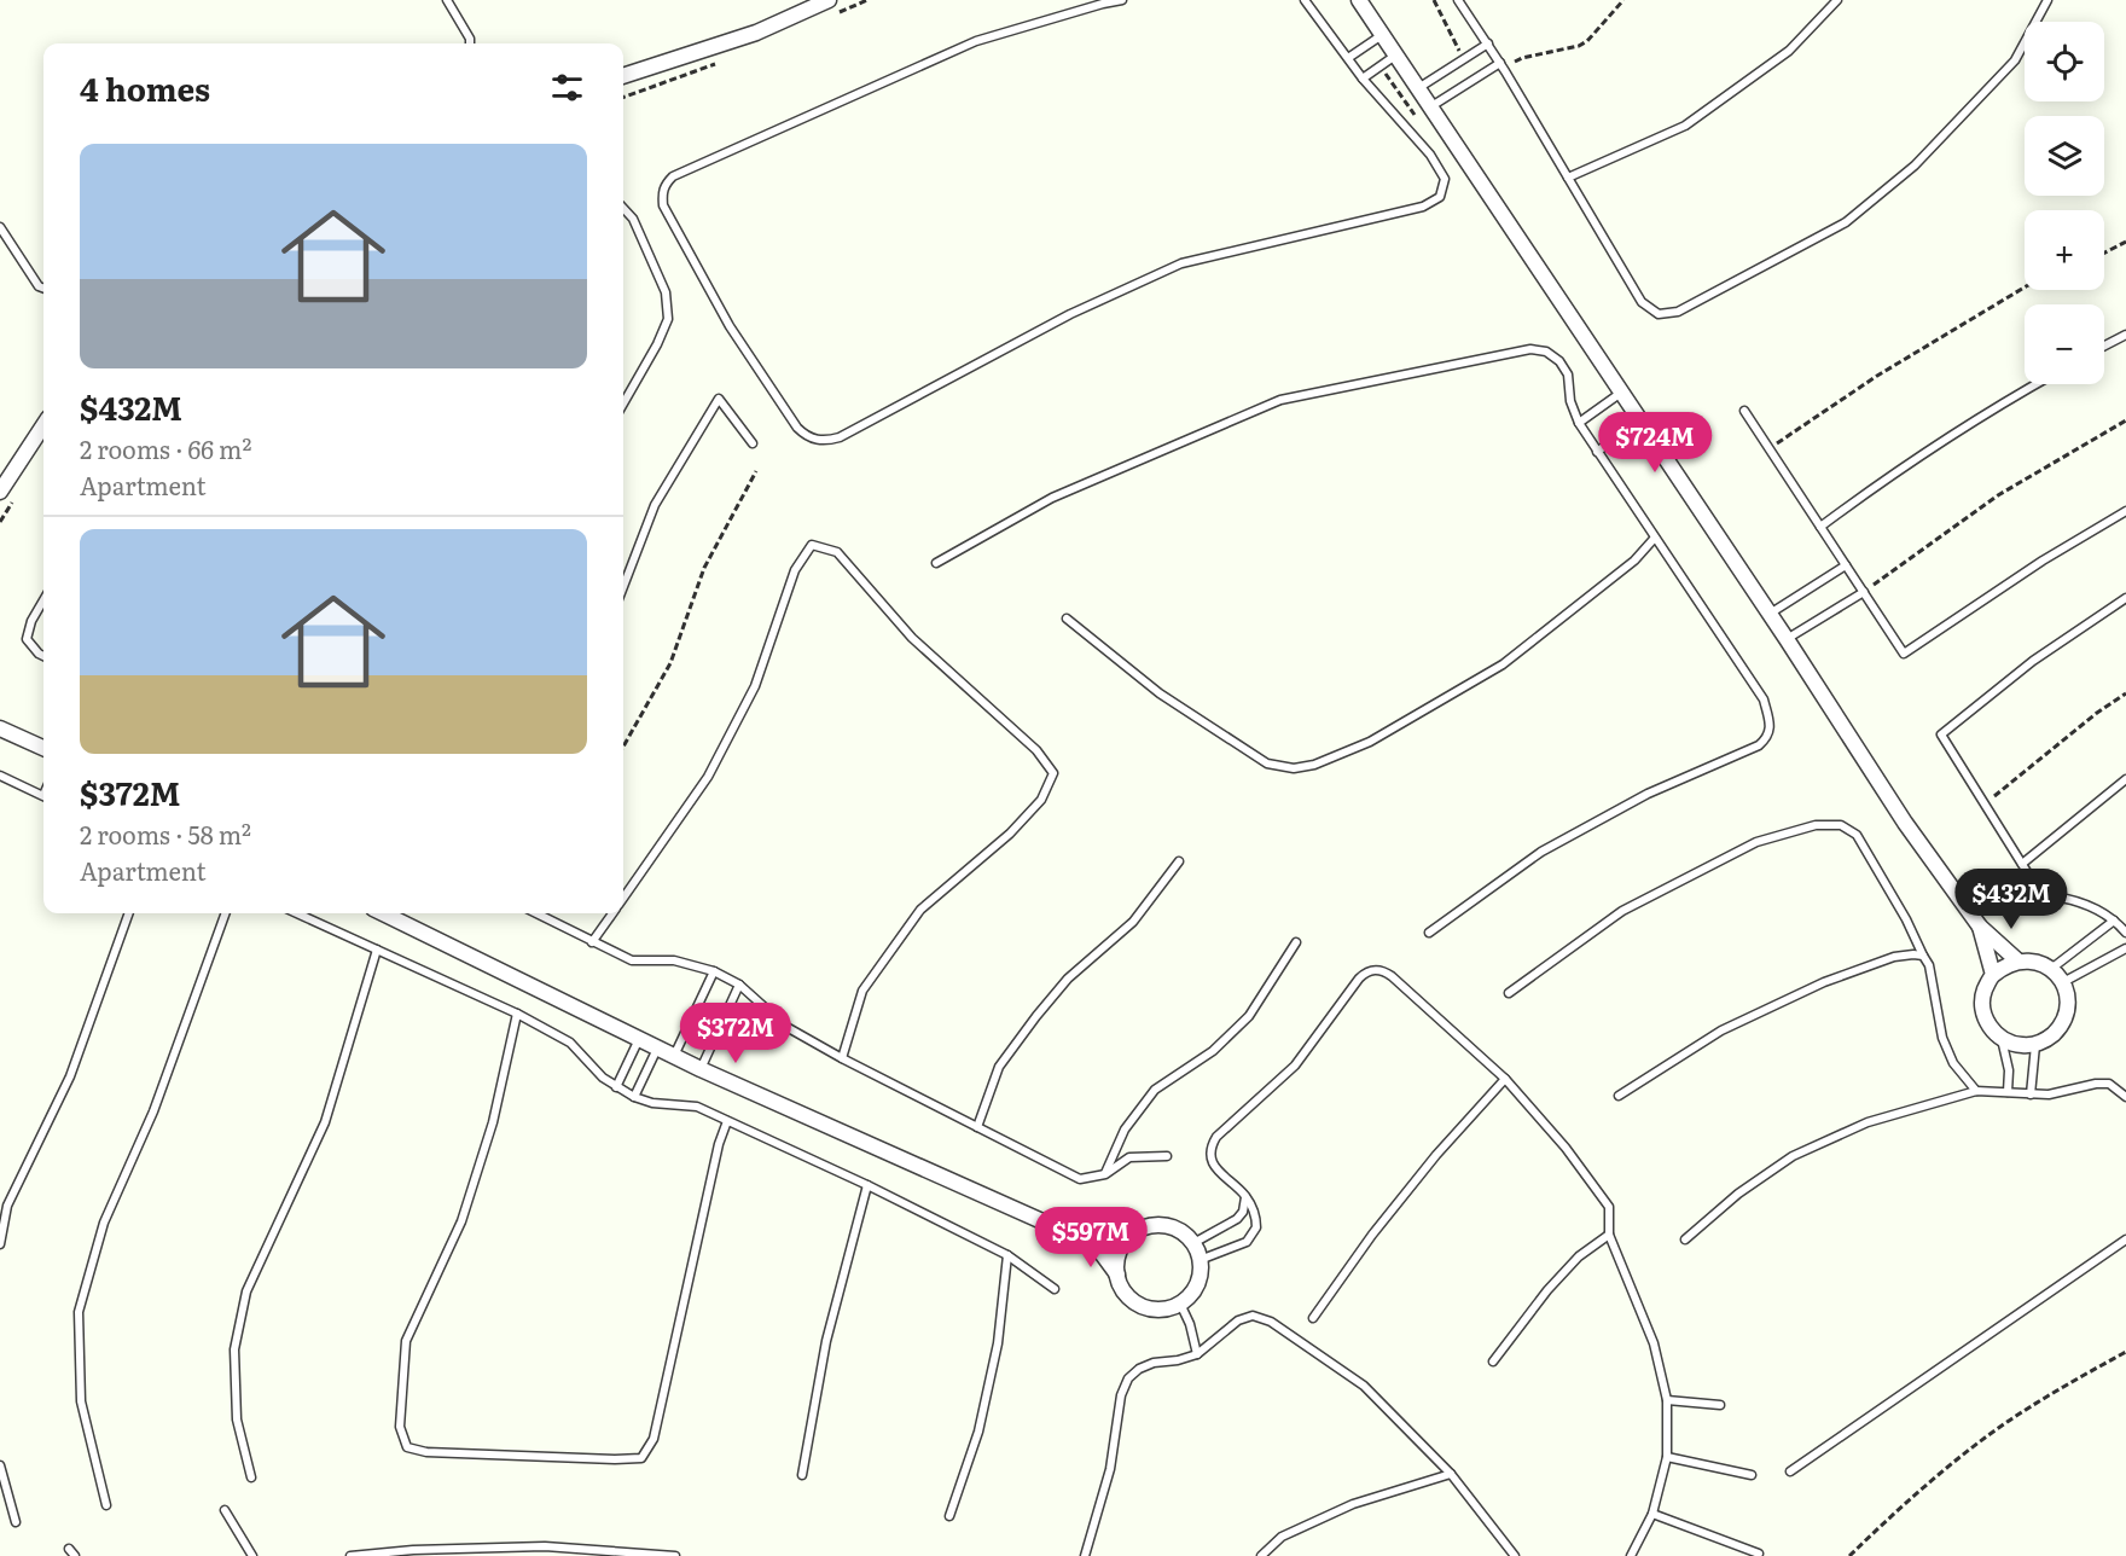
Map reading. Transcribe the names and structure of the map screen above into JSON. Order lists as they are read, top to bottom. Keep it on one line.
{"page":{"map_buttons":["+","−"],"heading":"4 homes","list":[{"name":"$432M","note":"2 rooms · 66 m² · Apartment"},{"name":"$372M","note":"2 rooms · 58 m² · Apartment"}],"price":["$724M","$432M","$372M","$597M"]}}
